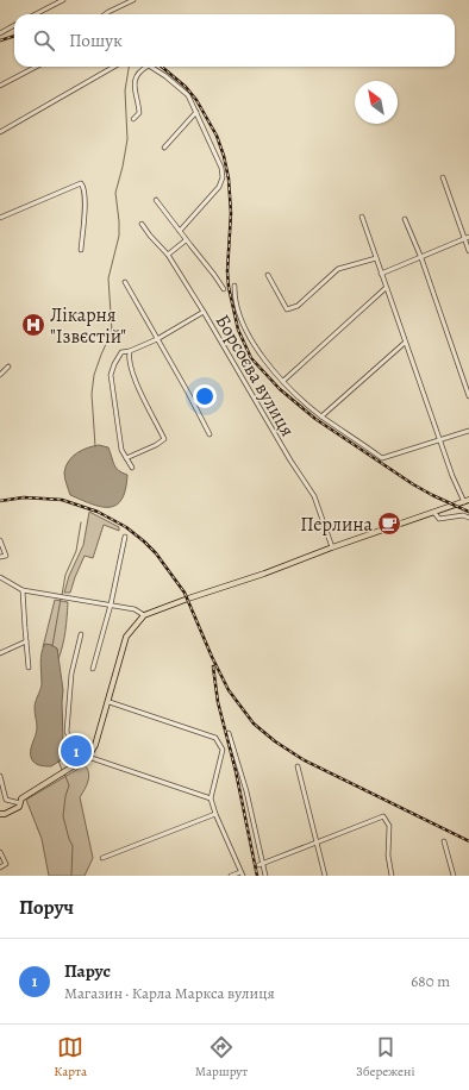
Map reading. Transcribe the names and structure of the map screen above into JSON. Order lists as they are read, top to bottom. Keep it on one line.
{"streets":{"street":["Борсоєва вулиця"]},"places":{"hospital":["Лікарня \"Ізвєстій\""],"cafe":["Перлина"]},"north":"top left","page":{"search":"Пошук","pins":"1","heading":"Поруч","list":[{"mark":"1","name":"Парус","note":"Магазин · Карла Маркса вулиця","value":"680 m"}],"nav":["Карта","Маршрут","Збережені"]}}
